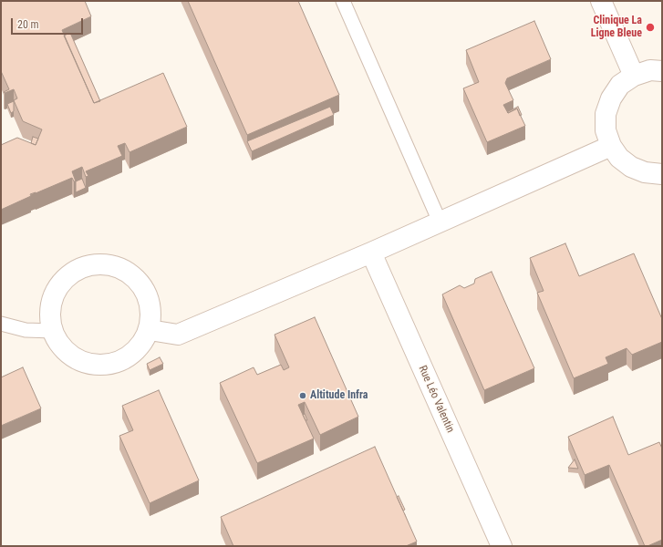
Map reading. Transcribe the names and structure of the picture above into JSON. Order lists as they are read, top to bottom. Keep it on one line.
{"streets":{"street":["Rue Léo Valentin"]},"places":["Clinique La Ligne Bleue","Altitude Infra"],"scale_bar":"20 m"}
